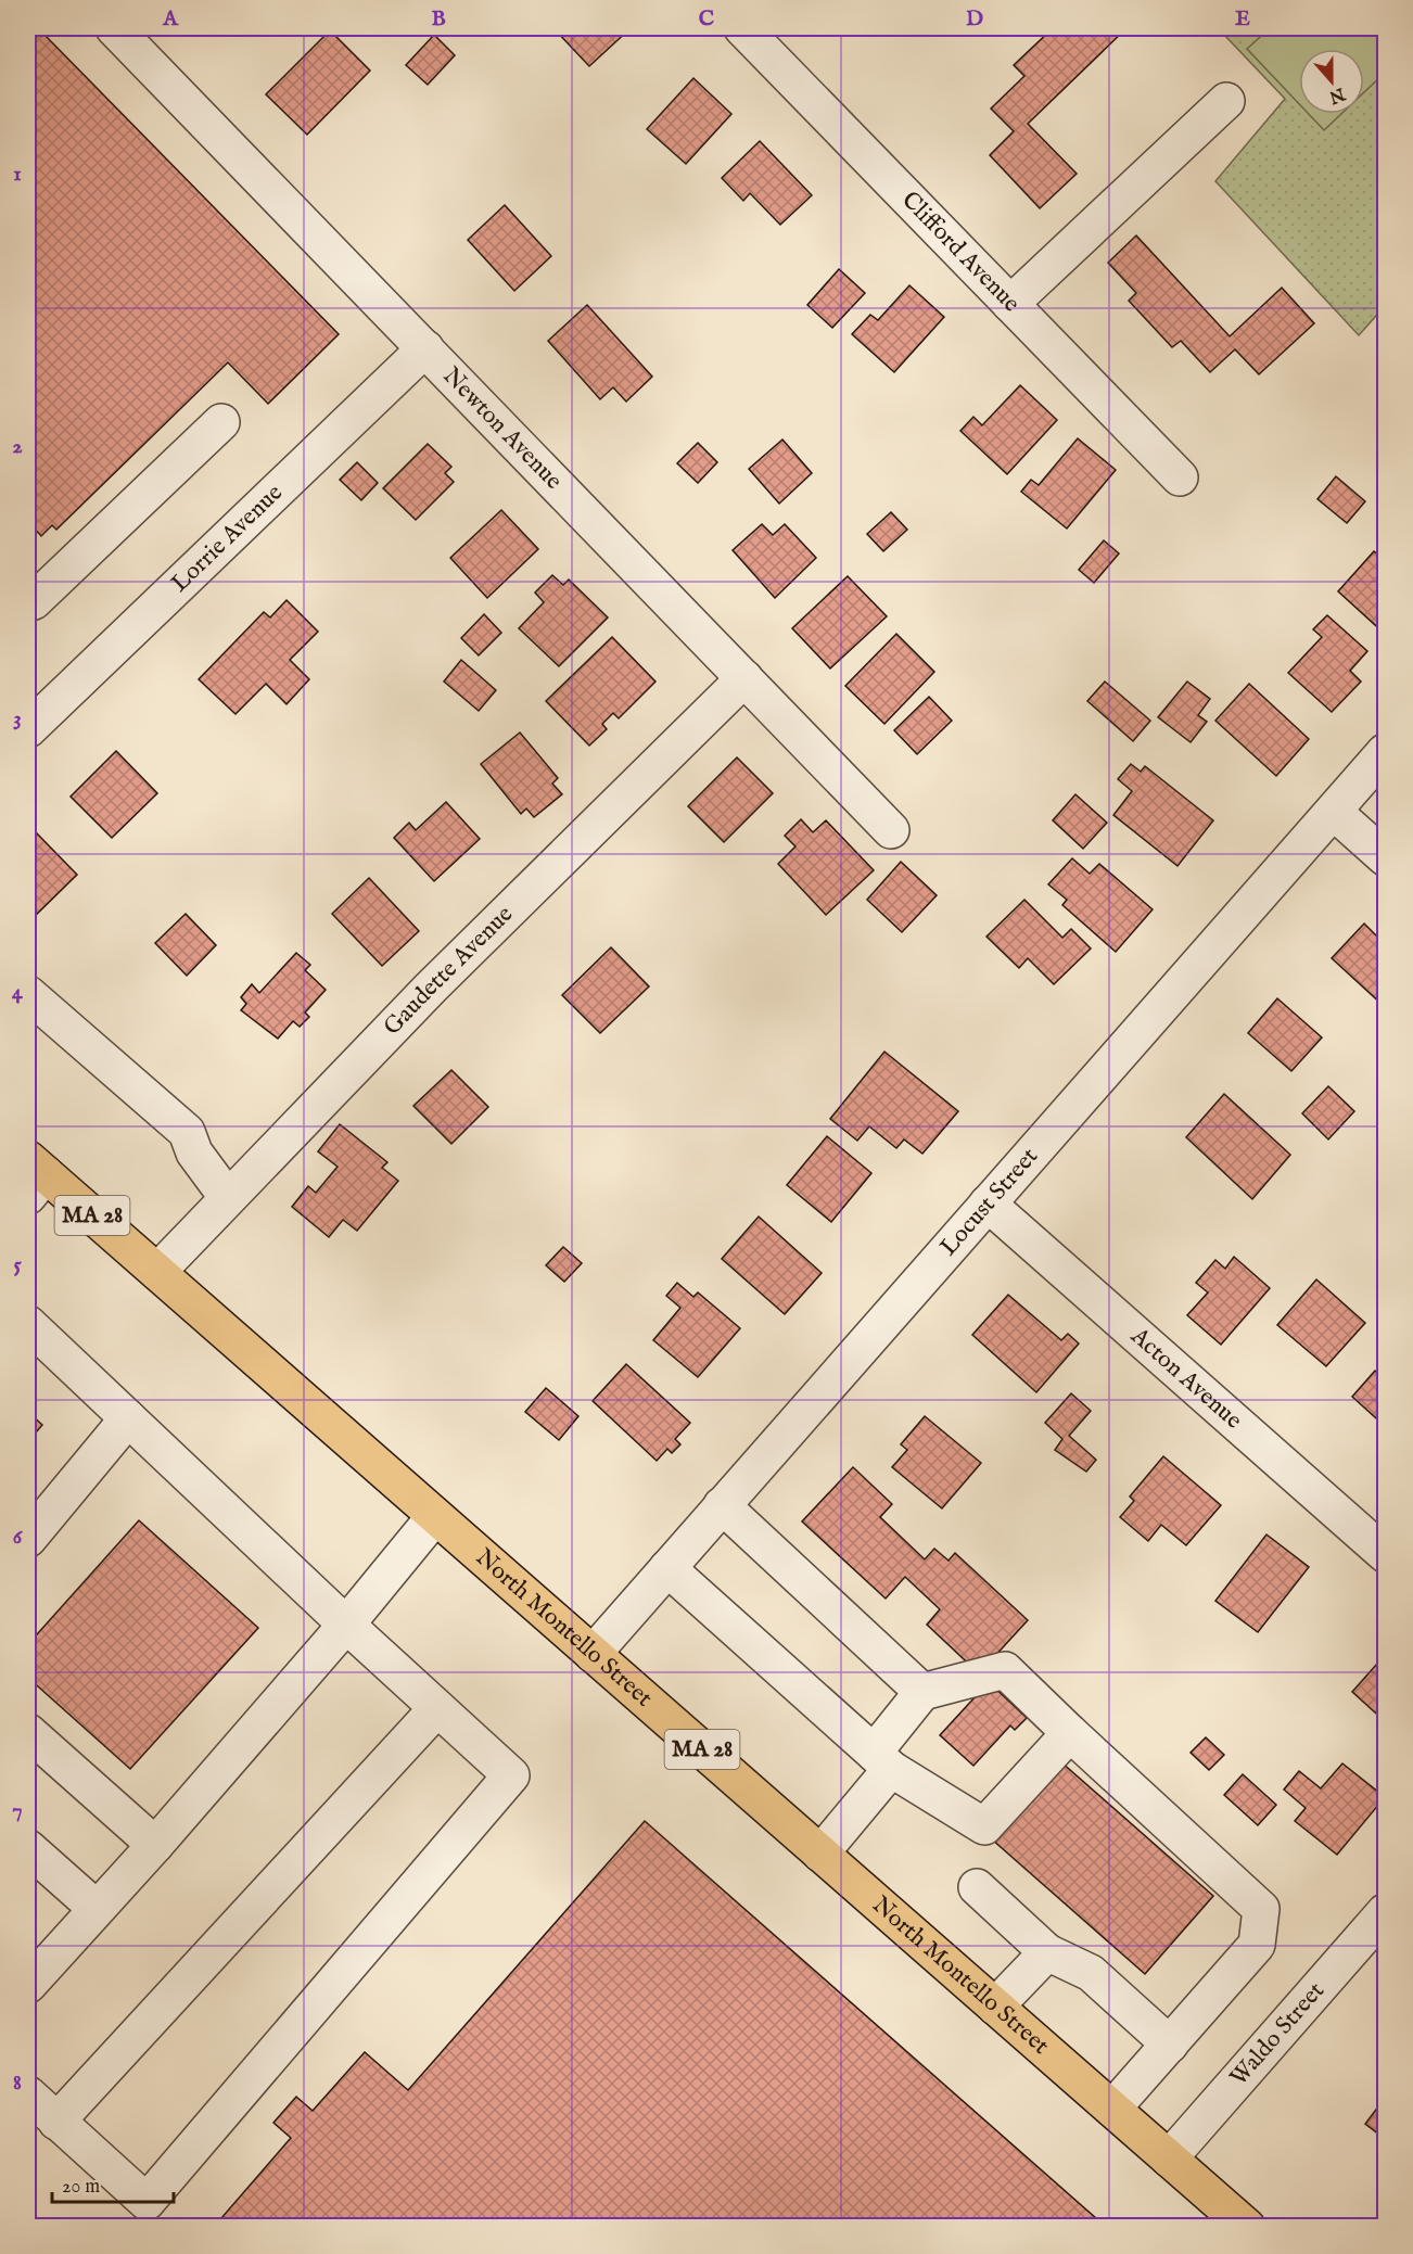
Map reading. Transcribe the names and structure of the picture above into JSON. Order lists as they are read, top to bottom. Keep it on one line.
{"streets":{"main road":["MA 28","North Montello Street"],"street":["Clifford Avenue","Newton Avenue","Lorrie Avenue","Gaudette Avenue","Locust Street","Acton Avenue","Waldo Street"]},"crossings":[["Newton Avenue","Lorrie Avenue"],["Newton Avenue","Gaudette Avenue"],["Gaudette Avenue","North Montello Street"],["Locust Street","Acton Avenue"],["Locust Street","North Montello Street"],["North Montello Street","Waldo Street"]],"scale_bar":"20 m","north":"bottom","grid":{"columns":["A","B","C","D","E"],"rows":["1","2","3","4","5","6","7","8"]}}
